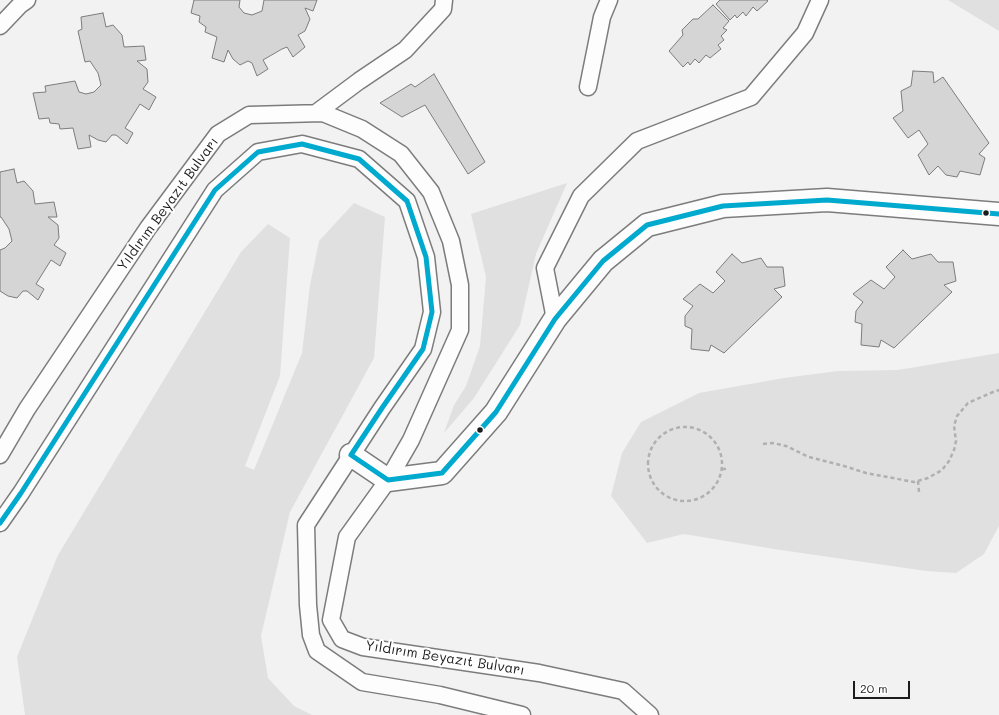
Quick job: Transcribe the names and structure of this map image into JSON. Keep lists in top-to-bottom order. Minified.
{"streets":{"street":["Yıldırım Beyazıt Bulvarı"]},"scale_bar":"20 m"}
